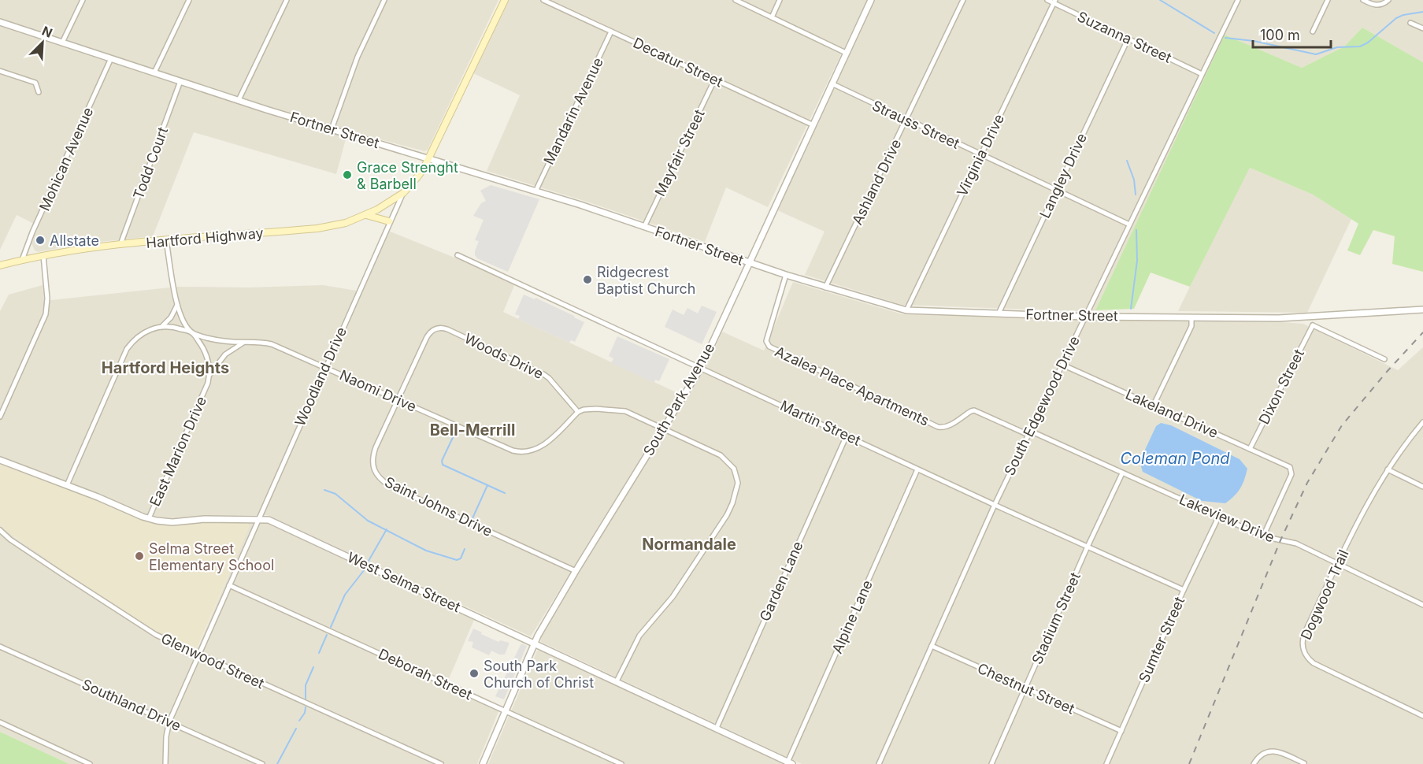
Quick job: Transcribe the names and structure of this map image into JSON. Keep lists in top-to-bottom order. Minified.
{"streets":{"main road":["Hartford Highway","Woodland Drive"],"street":["Suzanna Street","Decatur Street","Mandarin Avenue","Strauss Street","Fortner Street","Mayfair Street","Virginia Drive","Mohican Avenue","Todd Court","Langley Drive","Ashland Drive","Woods Drive","Azalea Place Apartments","Dixon Street","Naomi Drive","South Park Avenue","South Edgewood Drive","Lakeland Drive","Martin Street","East Marion Drive","Saint Johns Drive","Lakeview Drive","Garden Lane","West Selma Street","Dogwood Trail","Alpine Lane","Stadium Street","Sumter Street","Glenwood Street","Deborah Street","Chestnut Street","Southland Drive"]},"crossings":[["Suzanna Street","Virginia Drive"],["Suzanna Street","Langley Drive"],["Suzanna Street","South Edgewood Drive"],["Decatur Street","Mandarin Avenue"],["Decatur Street","Mayfair Street"],["Decatur Street","South Park Avenue"],["Mandarin Avenue","Fortner Street"],["Strauss Street","Virginia Drive"],["Strauss Street","Langley Drive"],["Strauss Street","Ashland Drive"],["Strauss Street","South Park Avenue"],["Strauss Street","South Edgewood Drive"],["Fortner Street","Mayfair Street"],["Fortner Street","Virginia Drive"],["Fortner Street","Mohican Avenue"],["Fortner Street","Todd Court"],["Fortner Street","Langley Drive"],["Fortner Street","Ashland Drive"],["Fortner Street","Woodland Drive"],["Fortner Street","Azalea Place Apartments"],["Fortner Street","South Park Avenue"],["Fortner Street","South Edgewood Drive"],["Mohican Avenue","Hartford Highway"],["Todd Court","Hartford Highway"],["Hartford Highway","Woodland Drive"],["Hartford Highway","East Marion Drive"],["Woods Drive","Naomi Drive"],["Woods Drive","Saint Johns Drive"],["Woodland Drive","Naomi Drive"],["Woodland Drive","West Selma Street"],["Woodland Drive","Glenwood Street"],["Woodland Drive","Deborah Street"],["Woodland Drive","Southland Drive"],["Azalea Place Apartments","South Edgewood Drive"],["Azalea Place Apartments","Lakeview Drive"],["Dixon Street","Lakeland Drive"],["Naomi Drive","East Marion Drive"],["Naomi Drive","Saint Johns Drive"],["South Park Avenue","Martin Street"],["South Park Avenue","Saint Johns Drive"],["South Park Avenue","West Selma Street"],["South Park Avenue","Deborah Street"],["South Edgewood Drive","Lakeland Drive"],["South Edgewood Drive","Martin Street"],["South Edgewood Drive","Lakeview Drive"],["South Edgewood Drive","Chestnut Street"],["Lakeland Drive","Lakeview Drive"],["Martin Street","Garden Lane"],["Martin Street","Alpine Lane"],["Martin Street","Stadium Street"],["Martin Street","Sumter Street"],["East Marion Drive","West Selma Street"],["Lakeview Drive","Dogwood Trail"],["Lakeview Drive","Stadium Street"],["Lakeview Drive","Sumter Street"],["Garden Lane","West Selma Street"],["West Selma Street","Alpine Lane"],["Stadium Street","Chestnut Street"],["Sumter Street","Chestnut Street"]],"districts":["Hartford Heights","Bell-Merrill","Normandale"],"water":["Coleman Pond"],"places":["Grace Strenght & Barbell","Allstate","Ridgecrest Baptist Church","Selma Street Elementary School","South Park Church of Christ"],"scale_bar":"100 m","north":"top right"}
